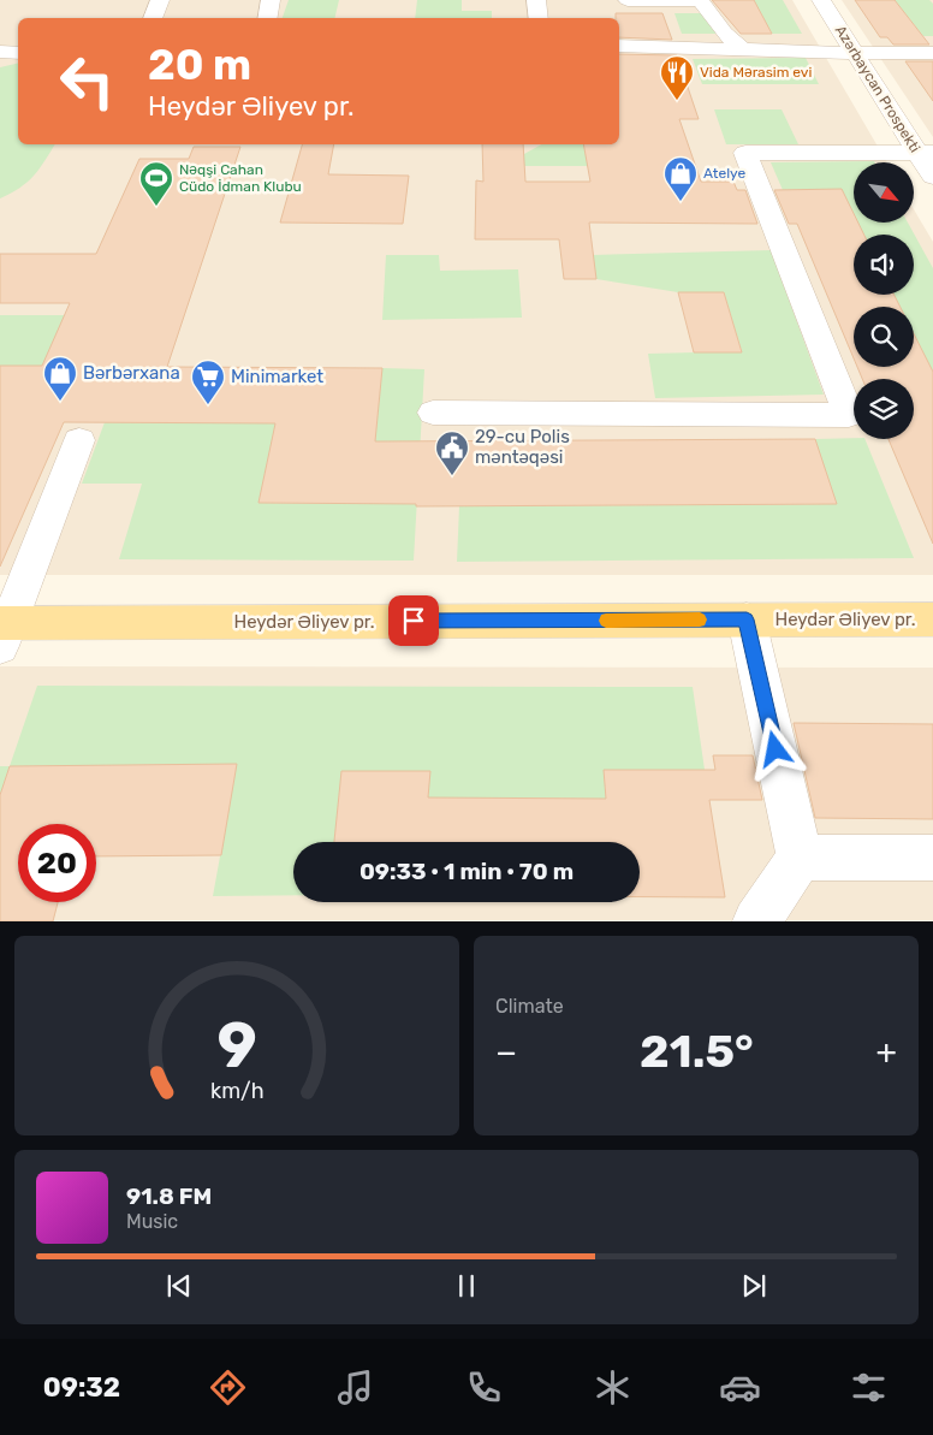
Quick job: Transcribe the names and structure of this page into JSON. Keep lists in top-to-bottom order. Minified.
{"streets":{"main road":["Heydər Əliyev pr."],"street":["Azərbaycan Prospekti"]},"places":{"restaurant":["Vida Mərasim evi"],"shop":["Atelye","Bərbərxana"],"sports":["Nəqşi Cahan Cüdo İdman Klubu"],"supermarket":["Minimarket"],"public building":["29-cu Polis məntəqəsi"]},"north":"bottom right","page":{"turn":["20 m","Heydər Əliyev pr."],"limit":"20","trip":"09:33 · 1 min · 70 m","tile":"Climate","heat":["−","21.5°","+"],"song":["91.8 FM","Music"],"tabs":"09:32","gauge":["9","km/h"]}}
